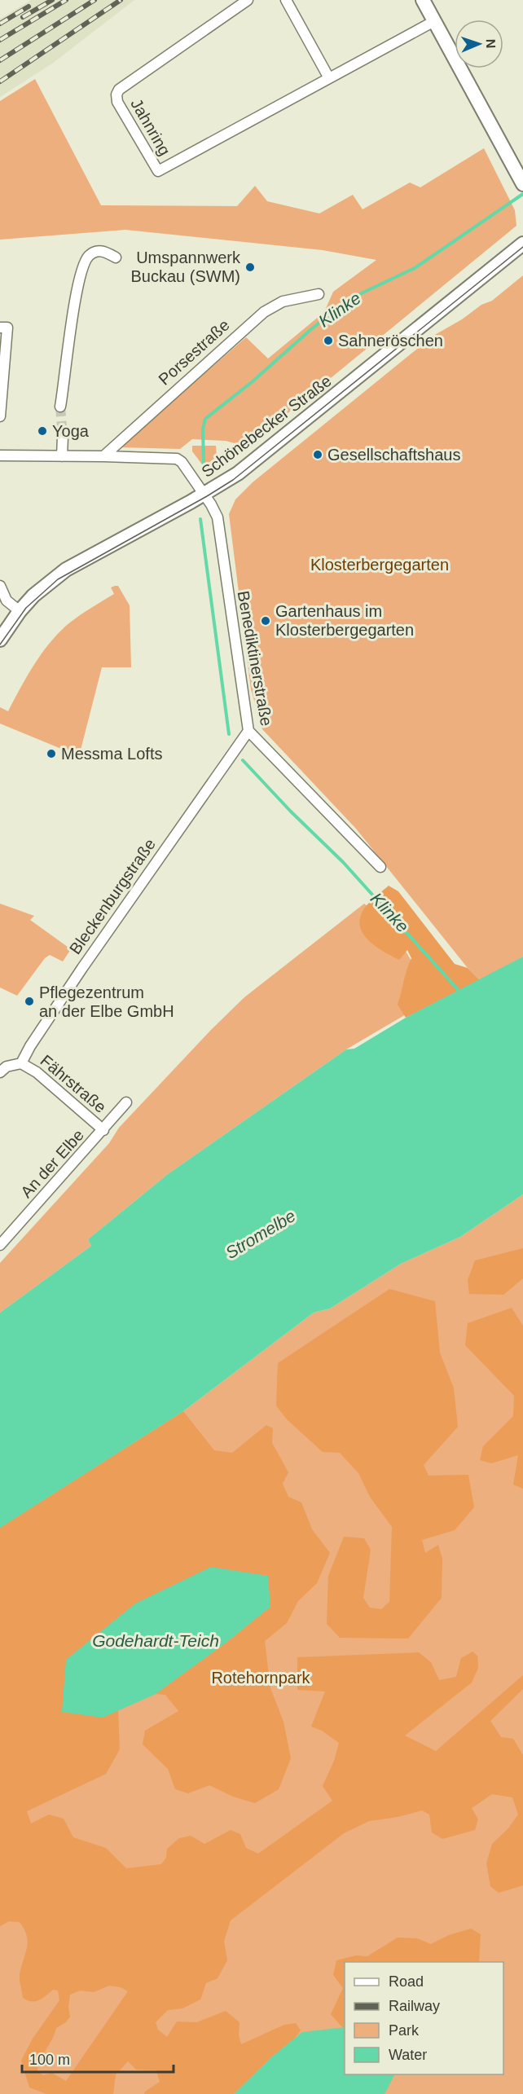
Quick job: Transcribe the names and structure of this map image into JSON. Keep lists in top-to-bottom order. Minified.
{"streets":{"main road":["Schönebecker Straße"],"street":["Jahnring","Porsestraße","Benediktinerstraße","Bleckenburgstraße","Fährstraße","An der Elbe"]},"crossings":[["Schönebecker Straße","Benediktinerstraße"],["Benediktinerstraße","Bleckenburgstraße"],["Bleckenburgstraße","Fährstraße"],["Fährstraße","An der Elbe"]],"water":["Klinke","Stromelbe","Godehardt-Teich"],"parks":["Klosterbergegarten","Rotehornpark"],"places":["Umspannwerk Buckau (SWM)","Sahneröschen","Yoga","Gesellschaftshaus","Gartenhaus im Klosterbergegarten","Messma Lofts","Pflegezentrum an der Elbe GmbH"],"legend":["Road","Railway","Park","Water"],"scale_bar":"100 m","north":"right"}
